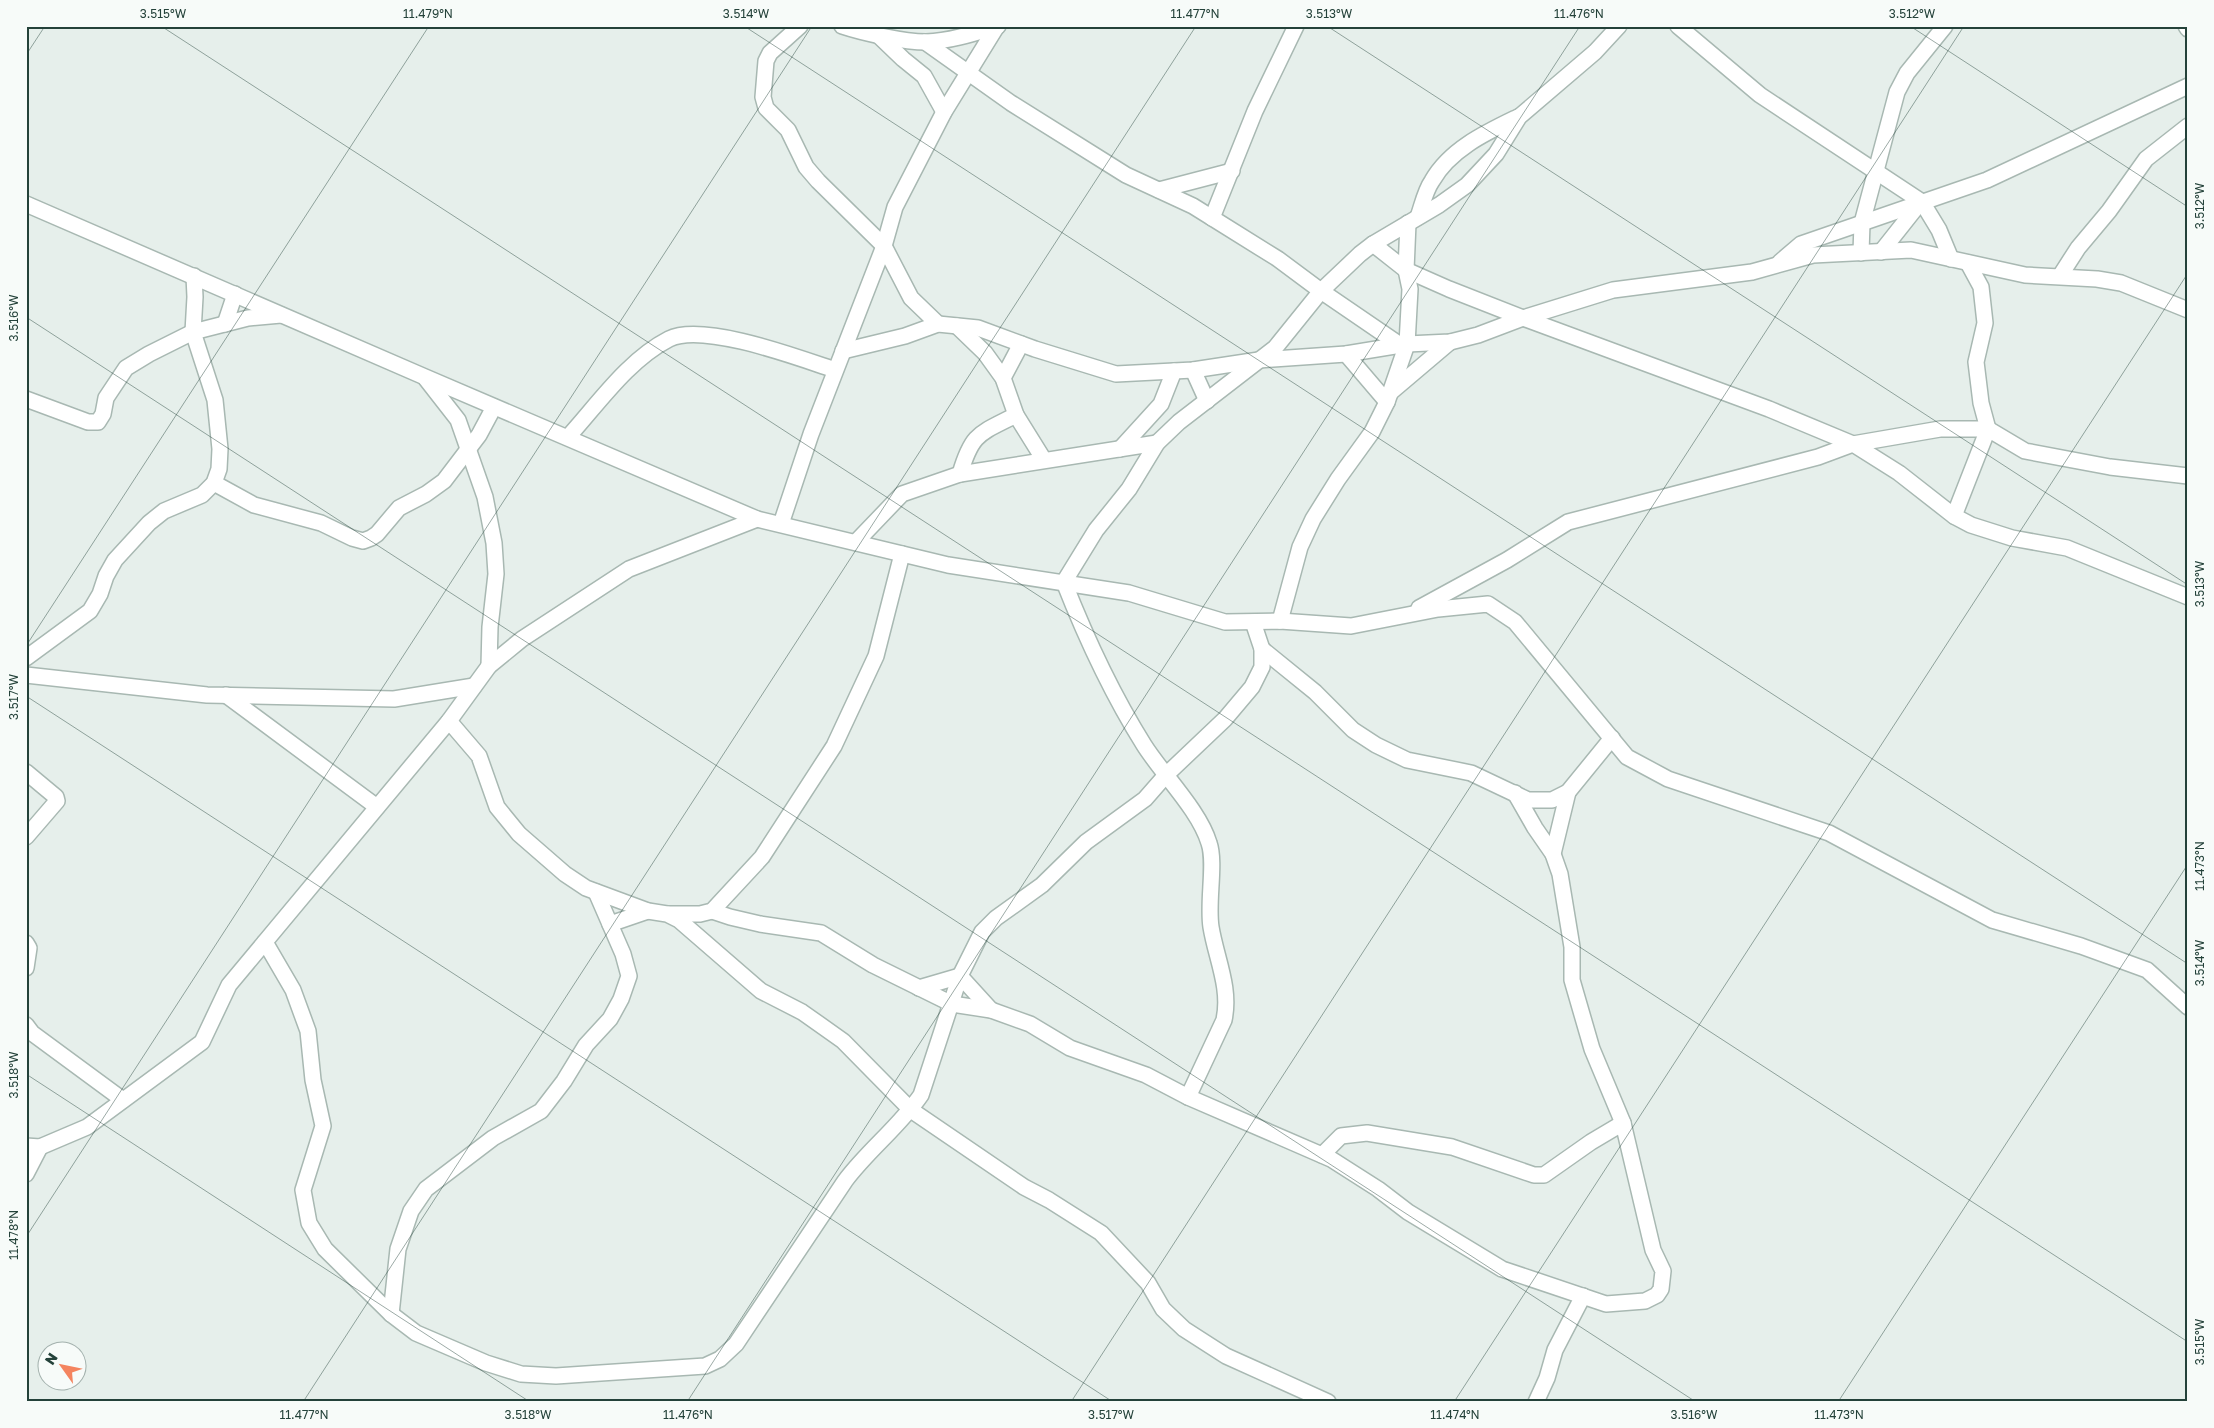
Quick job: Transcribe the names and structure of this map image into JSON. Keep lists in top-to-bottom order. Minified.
{"north":"top left","coordinates":["3.515°W","11.479°N","3.514°W","11.477°N","3.513°W","11.476°N","3.512°W","3.516°W","3.517°W","11.473°N","3.518°W","11.478°N","11.474°N"]}
